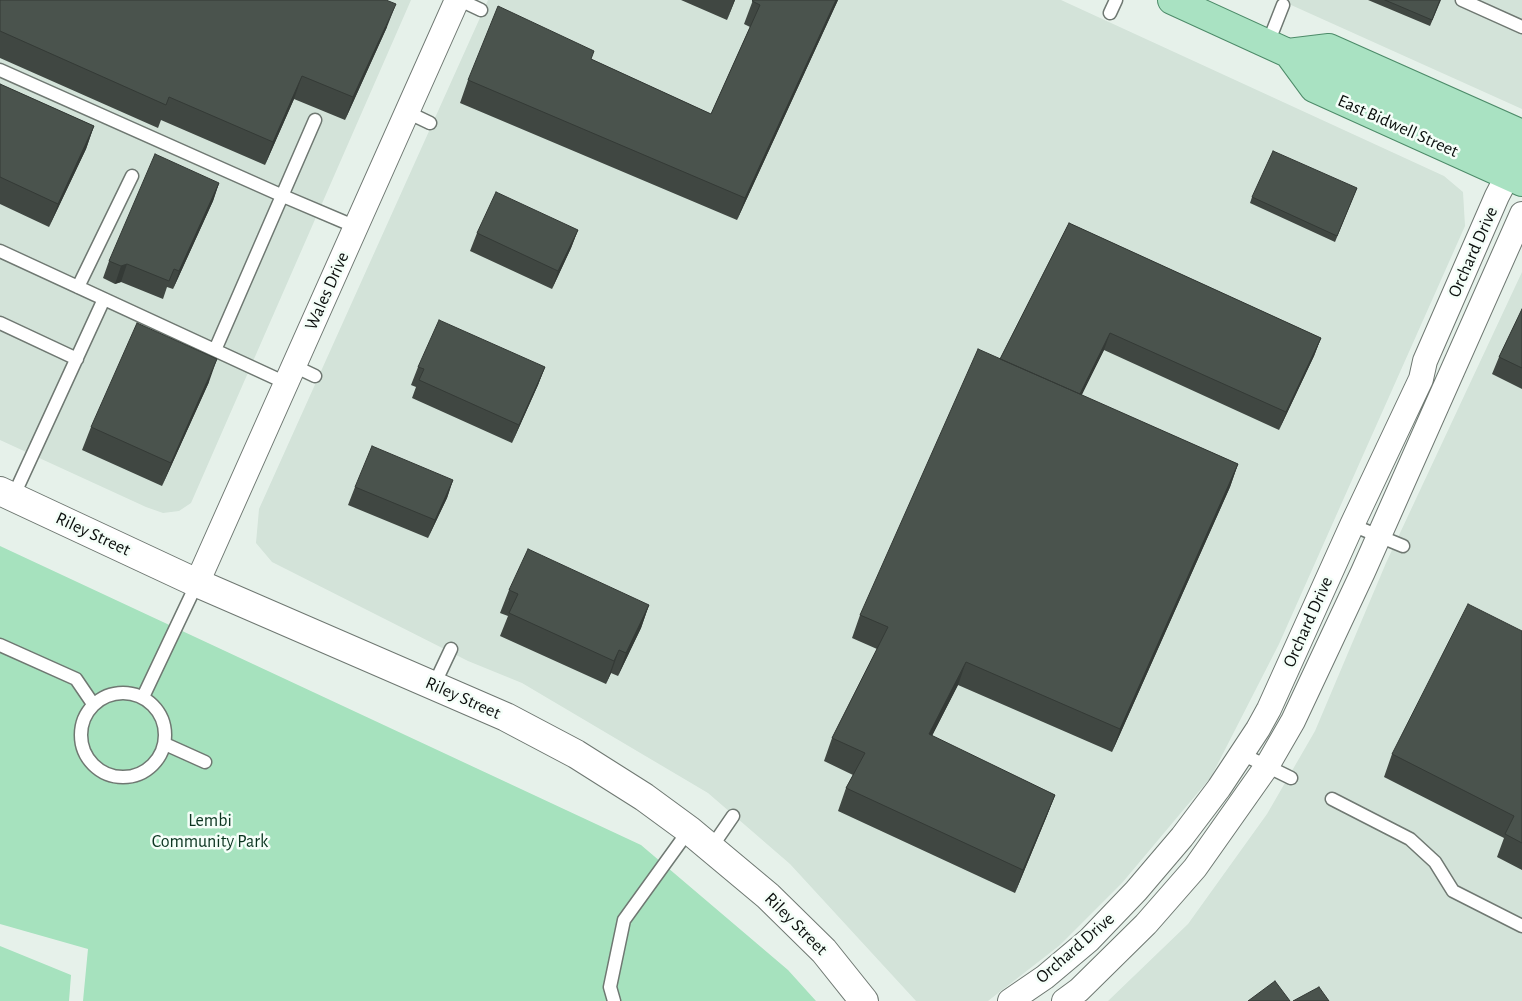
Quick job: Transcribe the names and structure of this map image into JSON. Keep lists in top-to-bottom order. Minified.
{"streets":{"main road":["East Bidwell Street","Riley Street"],"street":["Orchard Drive","Wales Drive"]},"crossings":[["East Bidwell Street","Orchard Drive"],["Wales Drive","Riley Street"]],"parks":["Lembi Community Park"]}
